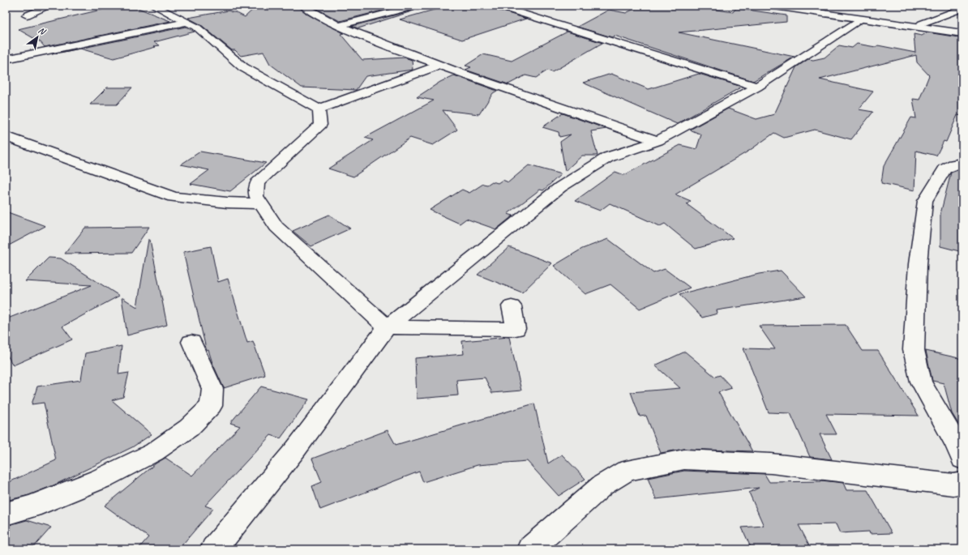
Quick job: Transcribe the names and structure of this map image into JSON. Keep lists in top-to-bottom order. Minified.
{"north":"top right"}
